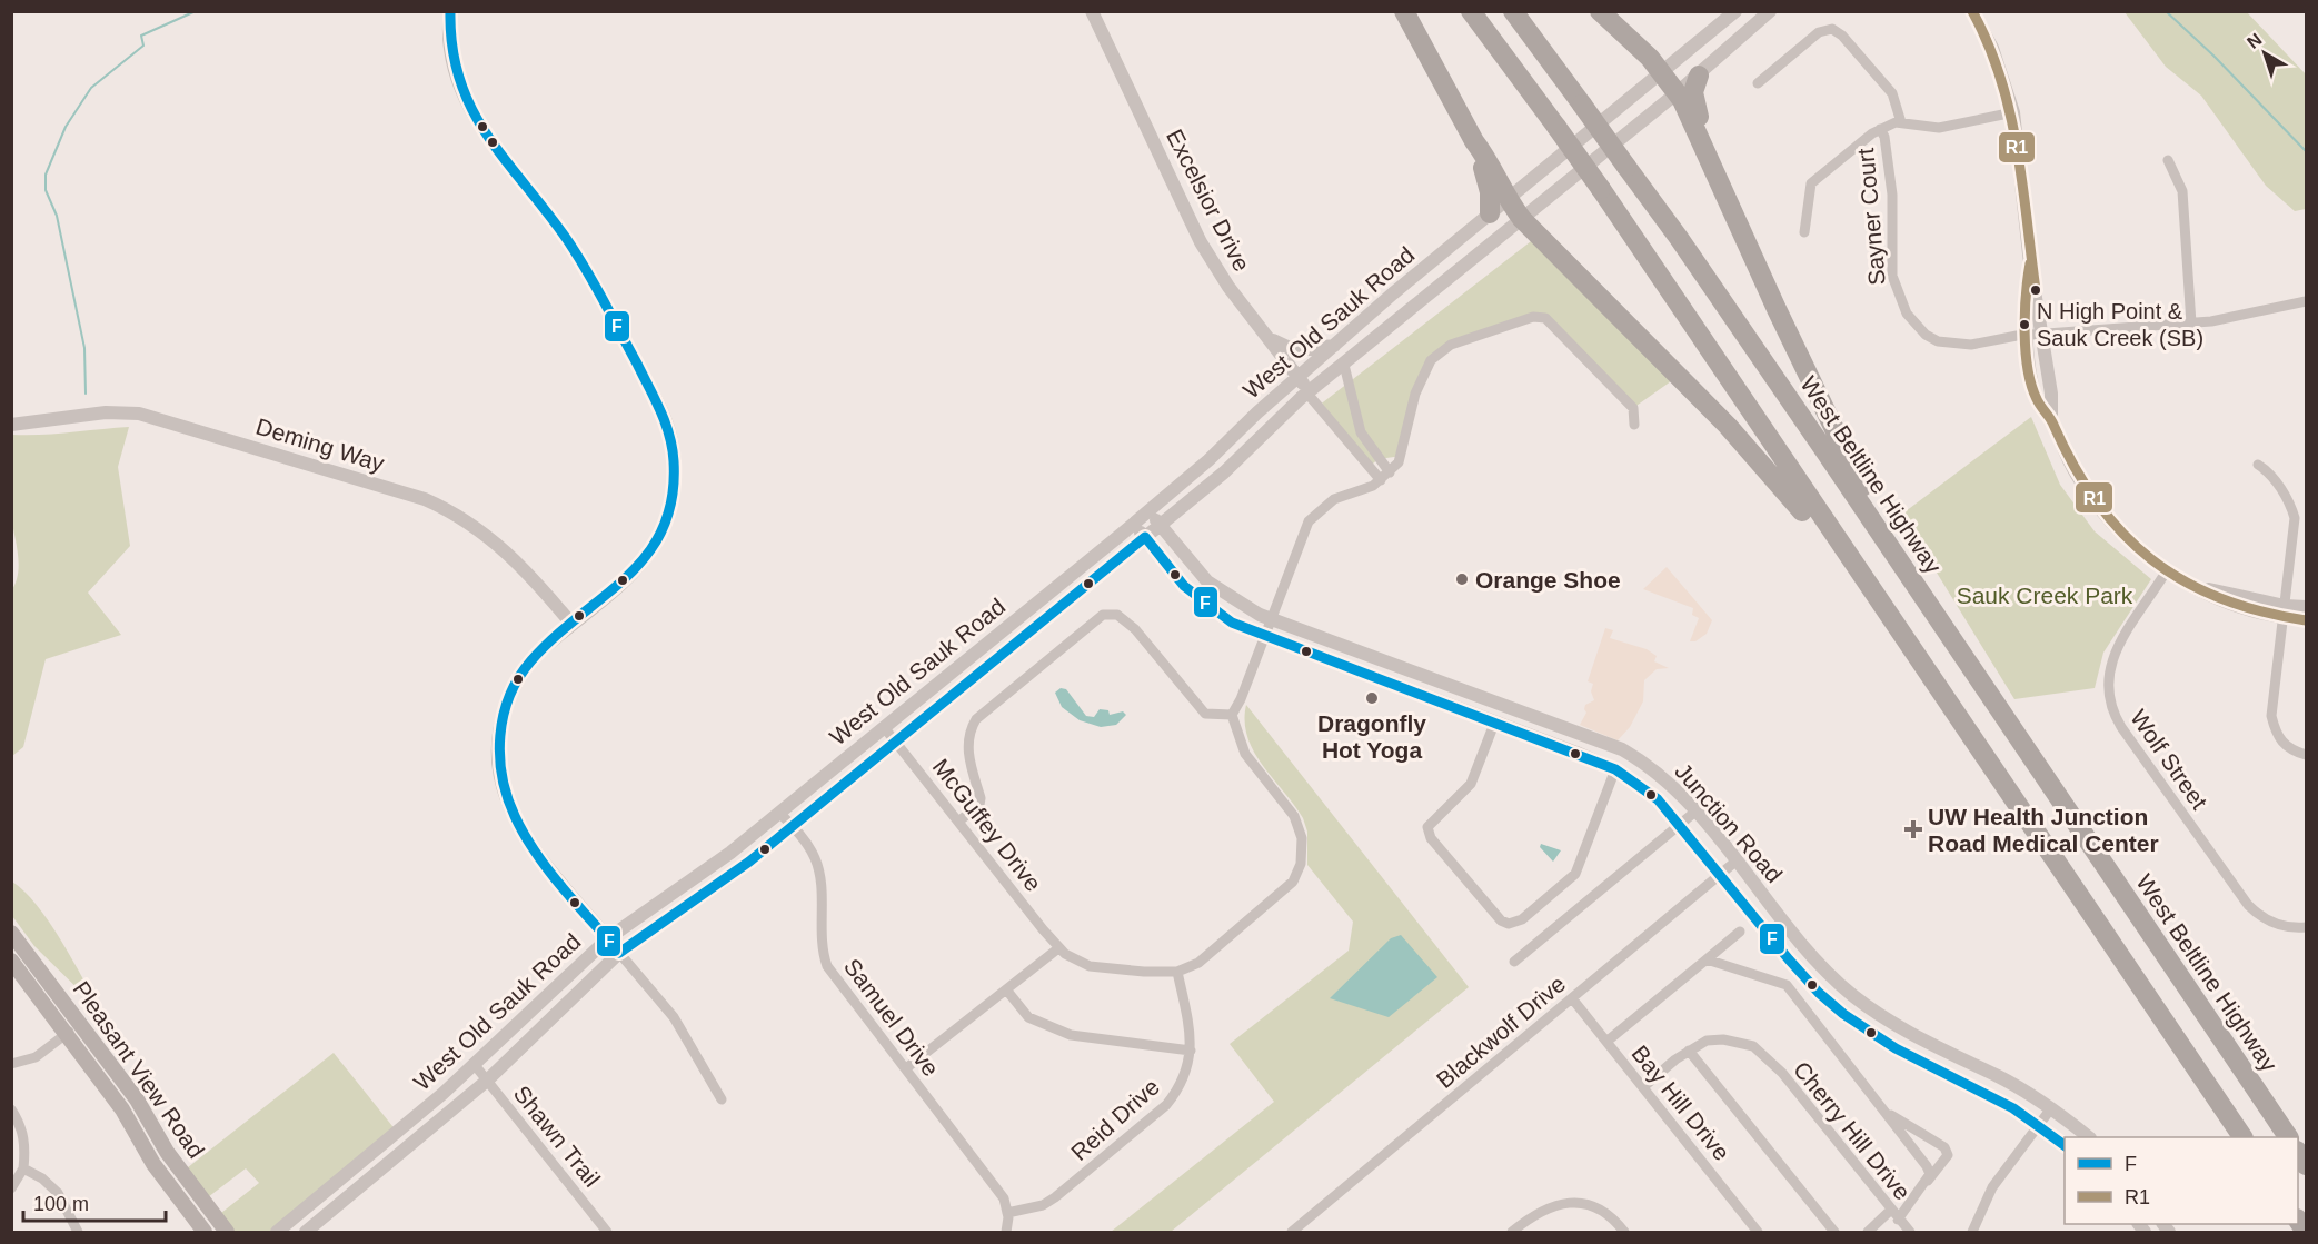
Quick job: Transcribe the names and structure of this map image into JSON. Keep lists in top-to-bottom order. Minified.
{"streets":{"highway":["West Beltline Highway"],"main road":["Pleasant View Road"],"street":["Excelsior Drive","Sayner Court","West Old Sauk Road","Deming Way","Wolf Street","Junction Road","McGuffey Drive","Samuel Drive","Blackwolf Drive","Bay Hill Drive","Reid Drive","Cherry Hill Drive","Shawn Trail"]},"crossings":[["Excelsior Drive","West Old Sauk Road"],["West Old Sauk Road","Junction Road"],["West Old Sauk Road","McGuffey Drive"],["West Old Sauk Road","Samuel Drive"],["West Old Sauk Road","Shawn Trail"],["Junction Road","Blackwolf Drive"],["Samuel Drive","Reid Drive"],["Blackwolf Drive","Bay Hill Drive"]],"parks":["Sauk Creek Park"],"places":{"other":["N High Point & Sauk Creek (SB)","Orange Shoe","Dragonfly Hot Yoga"],"health":["UW Health Junction Road Medical Center"]},"lines":["transit line F","transit line R1"],"legend":["F","R1"],"scale_bar":"100 m","north":"top left"}
